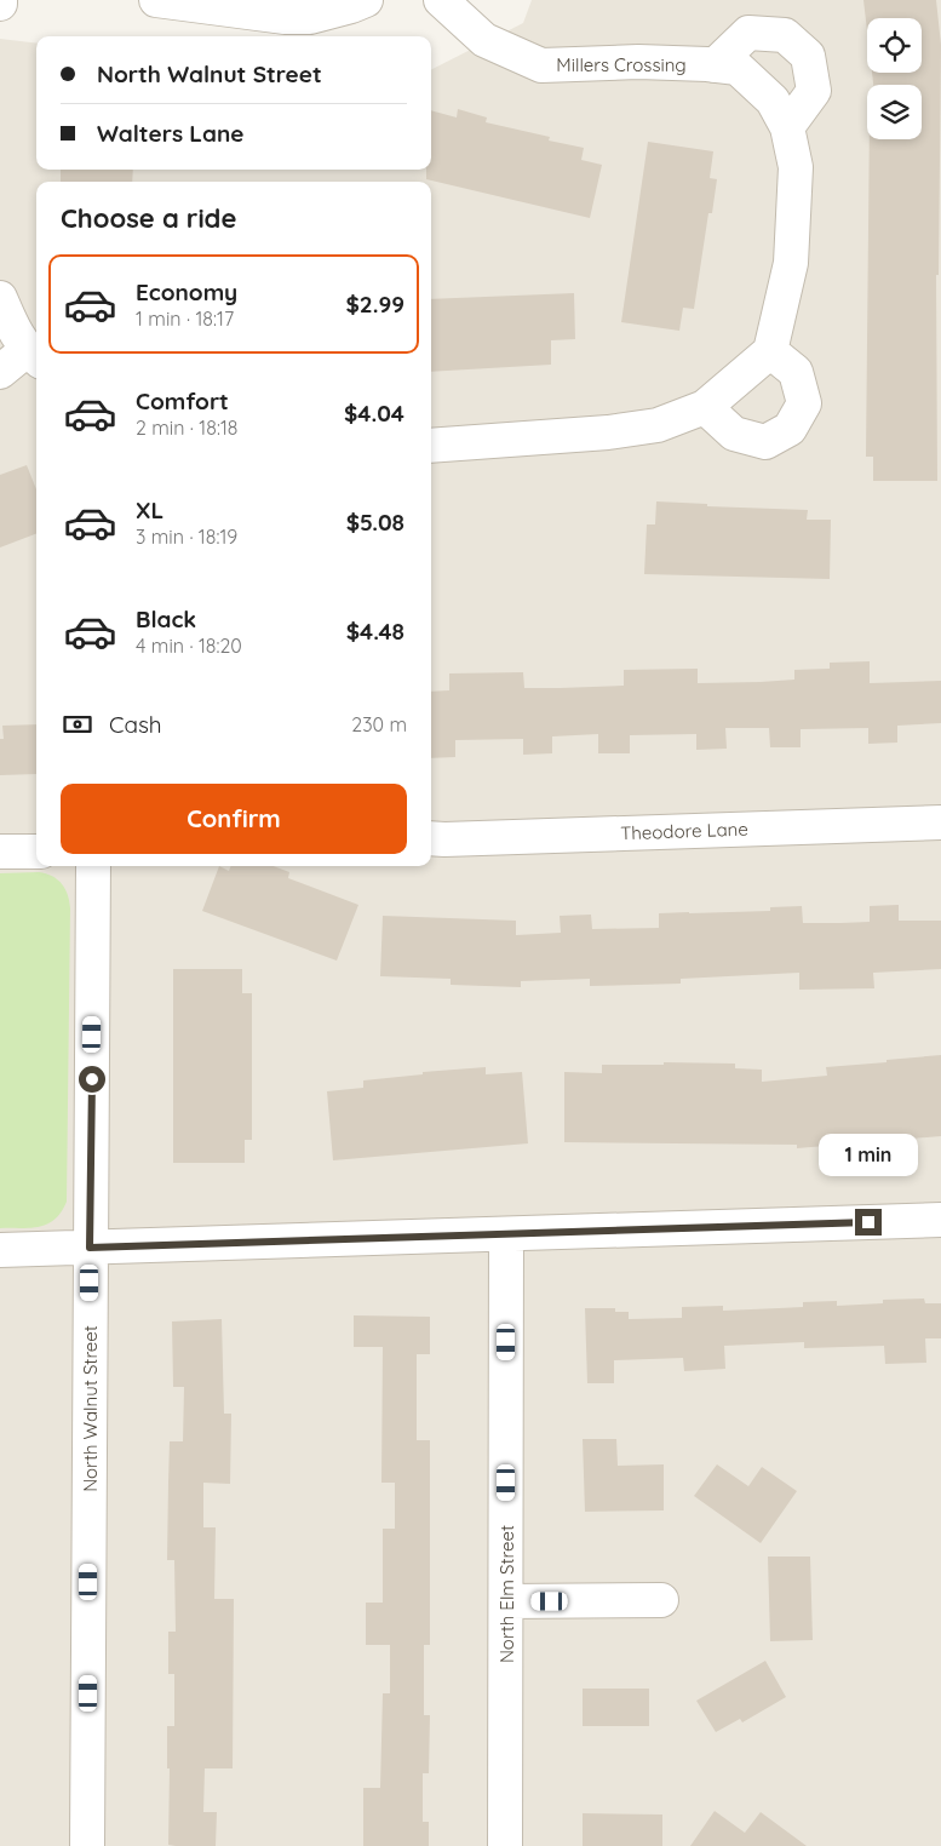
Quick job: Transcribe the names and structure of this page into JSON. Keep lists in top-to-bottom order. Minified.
{"streets":{"street":["Millers Crossing","Theodore Lane","North Walnut Street","North Elm Street"]},"page":{"banner":["North Walnut Street","Walters Lane"],"heading":"Choose a ride","list":[{"name":"Economy","note":"1 min · 18:17","value":"$2.99"},{"name":"Comfort","note":"2 min · 18:18","value":"$4.04"},{"name":"XL","note":"3 min · 18:19","value":"$5.08"},{"name":"Black","note":"4 min · 18:20","value":"$4.48"}],"pay":["Cash","230 m"],"buttons":"Confirm","bubble":"1 min"}}
